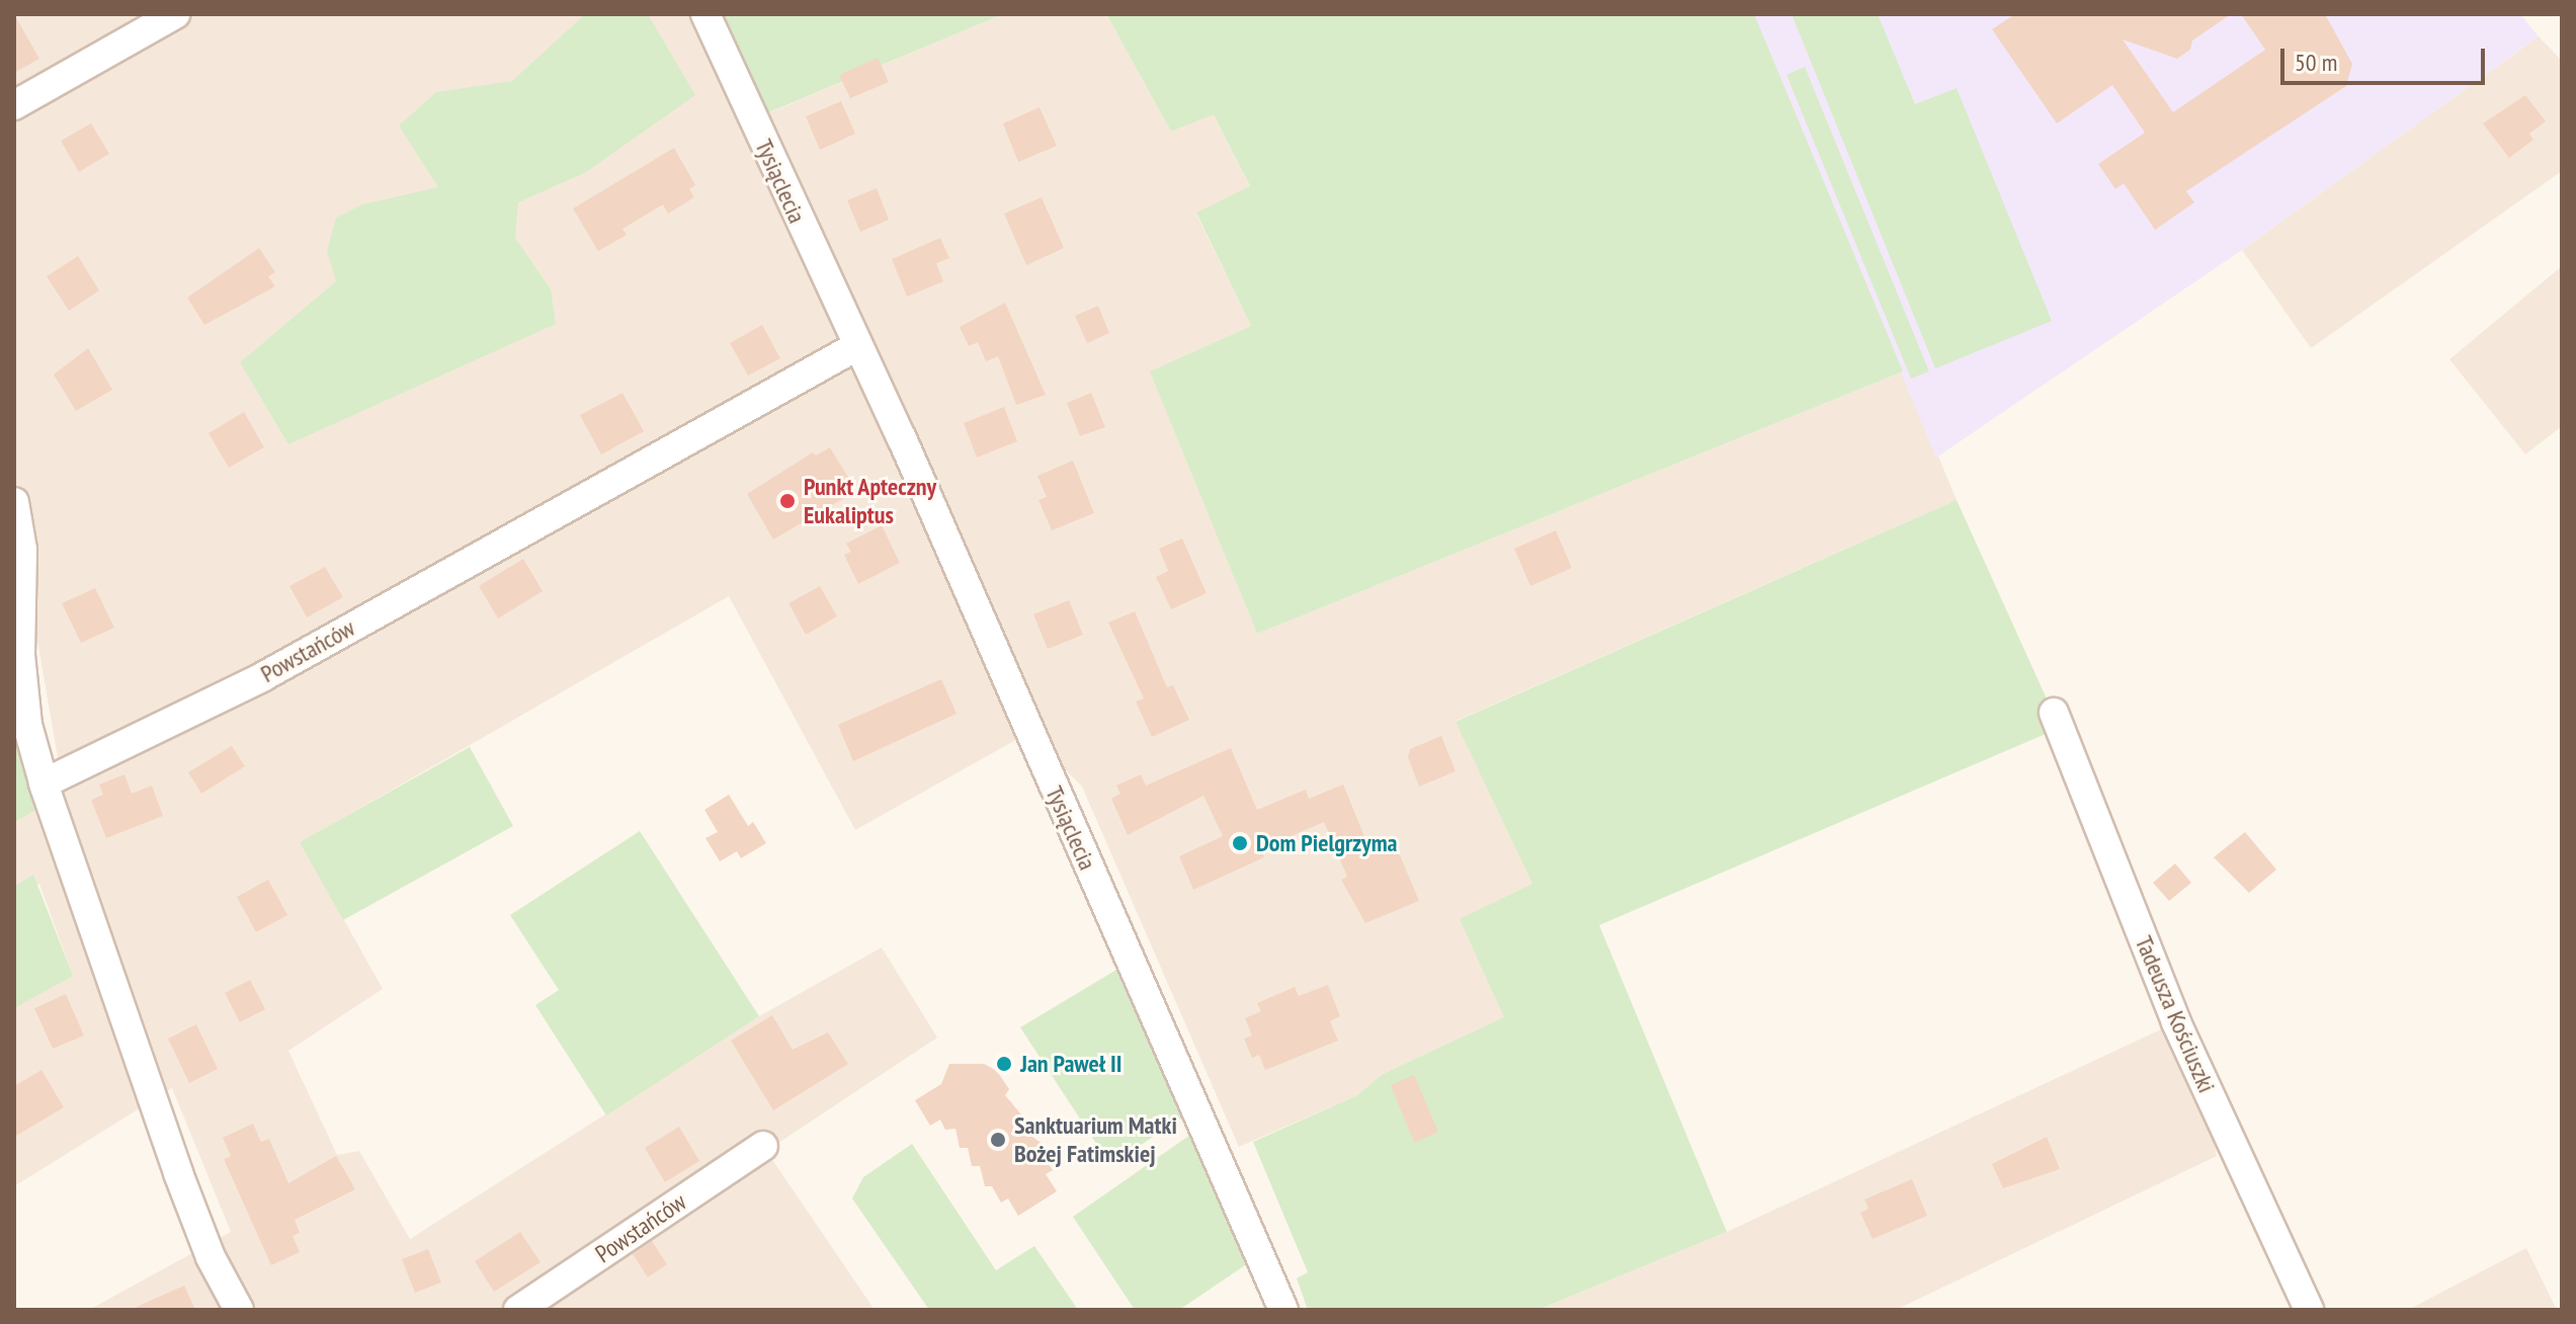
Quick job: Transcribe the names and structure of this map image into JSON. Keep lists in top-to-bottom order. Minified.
{"streets":{"street":["Tysiąclecia","Powstańców","Tadeusza Kościuszki"]},"crossings":[["Tysiąclecia","Powstańców"]],"places":["Punkt Apteczny Eukaliptus","Dom Pielgrzyma","Jan Paweł II","Sanktuarium Matki Bożej Fatimskiej"],"scale_bar":"50 m"}
